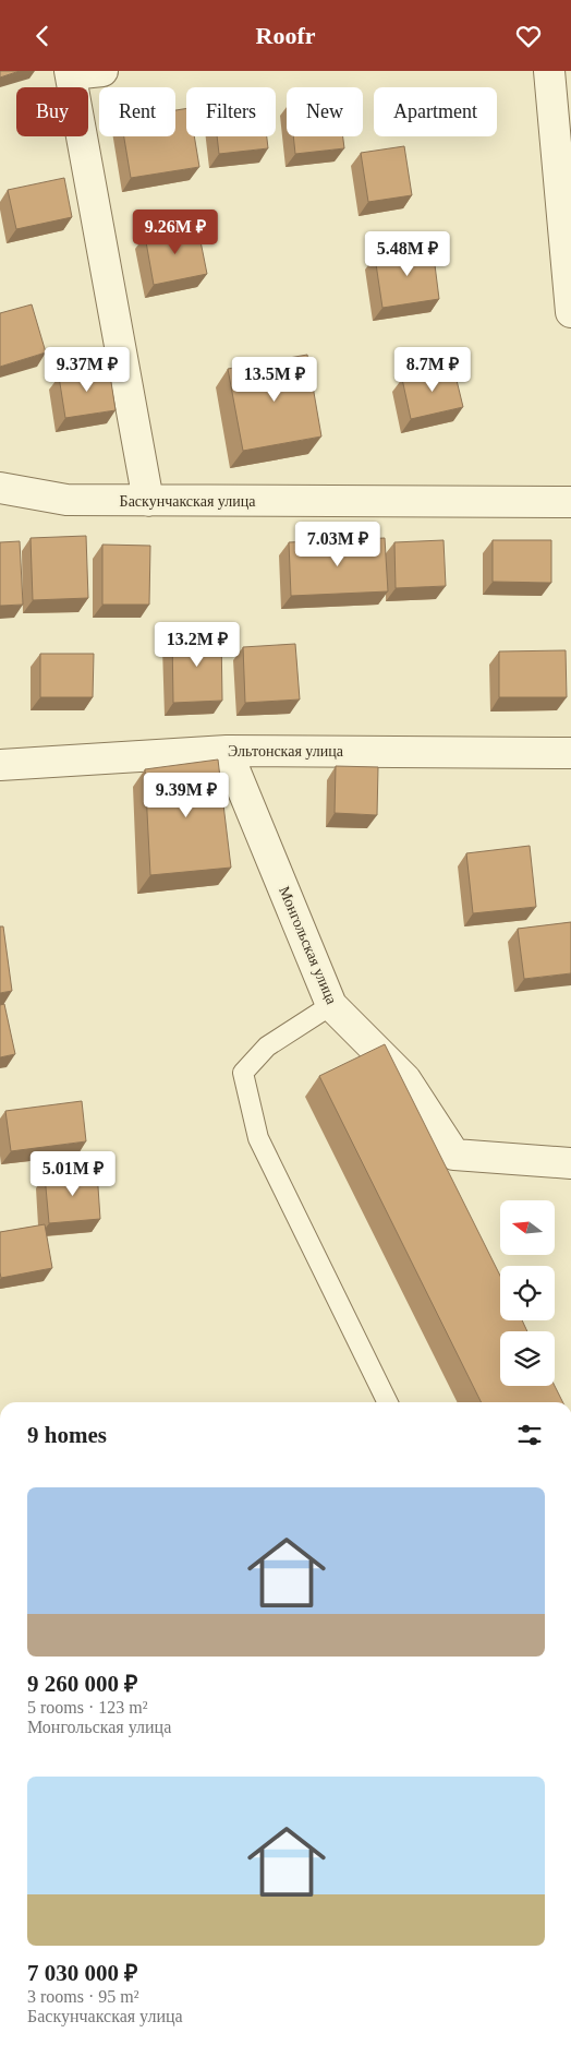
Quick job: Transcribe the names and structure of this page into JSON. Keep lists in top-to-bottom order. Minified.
{"streets":{"street":["Баскунчакская улица","Эльтонская улица","Монгольская улица"]},"crossings":[["Эльтонская улица","Монгольская улица"]],"north":"left","page":{"header":"Roofr","chip":["Buy","Rent","Filters","New","Apartment"],"price":["9.26M ₽","5.48M ₽","9.37M ₽","8.7M ₽","13.5M ₽","7.03M ₽","13.2M ₽","9.39M ₽","5.01M ₽"],"heading":"9 homes","list":[{"name":"9 260 000 ₽","note":"5 rooms · 123 m² · Монгольская улица"},{"name":"7 030 000 ₽","note":"3 rooms · 95 m² · Баскунчакская улица"}]}}
